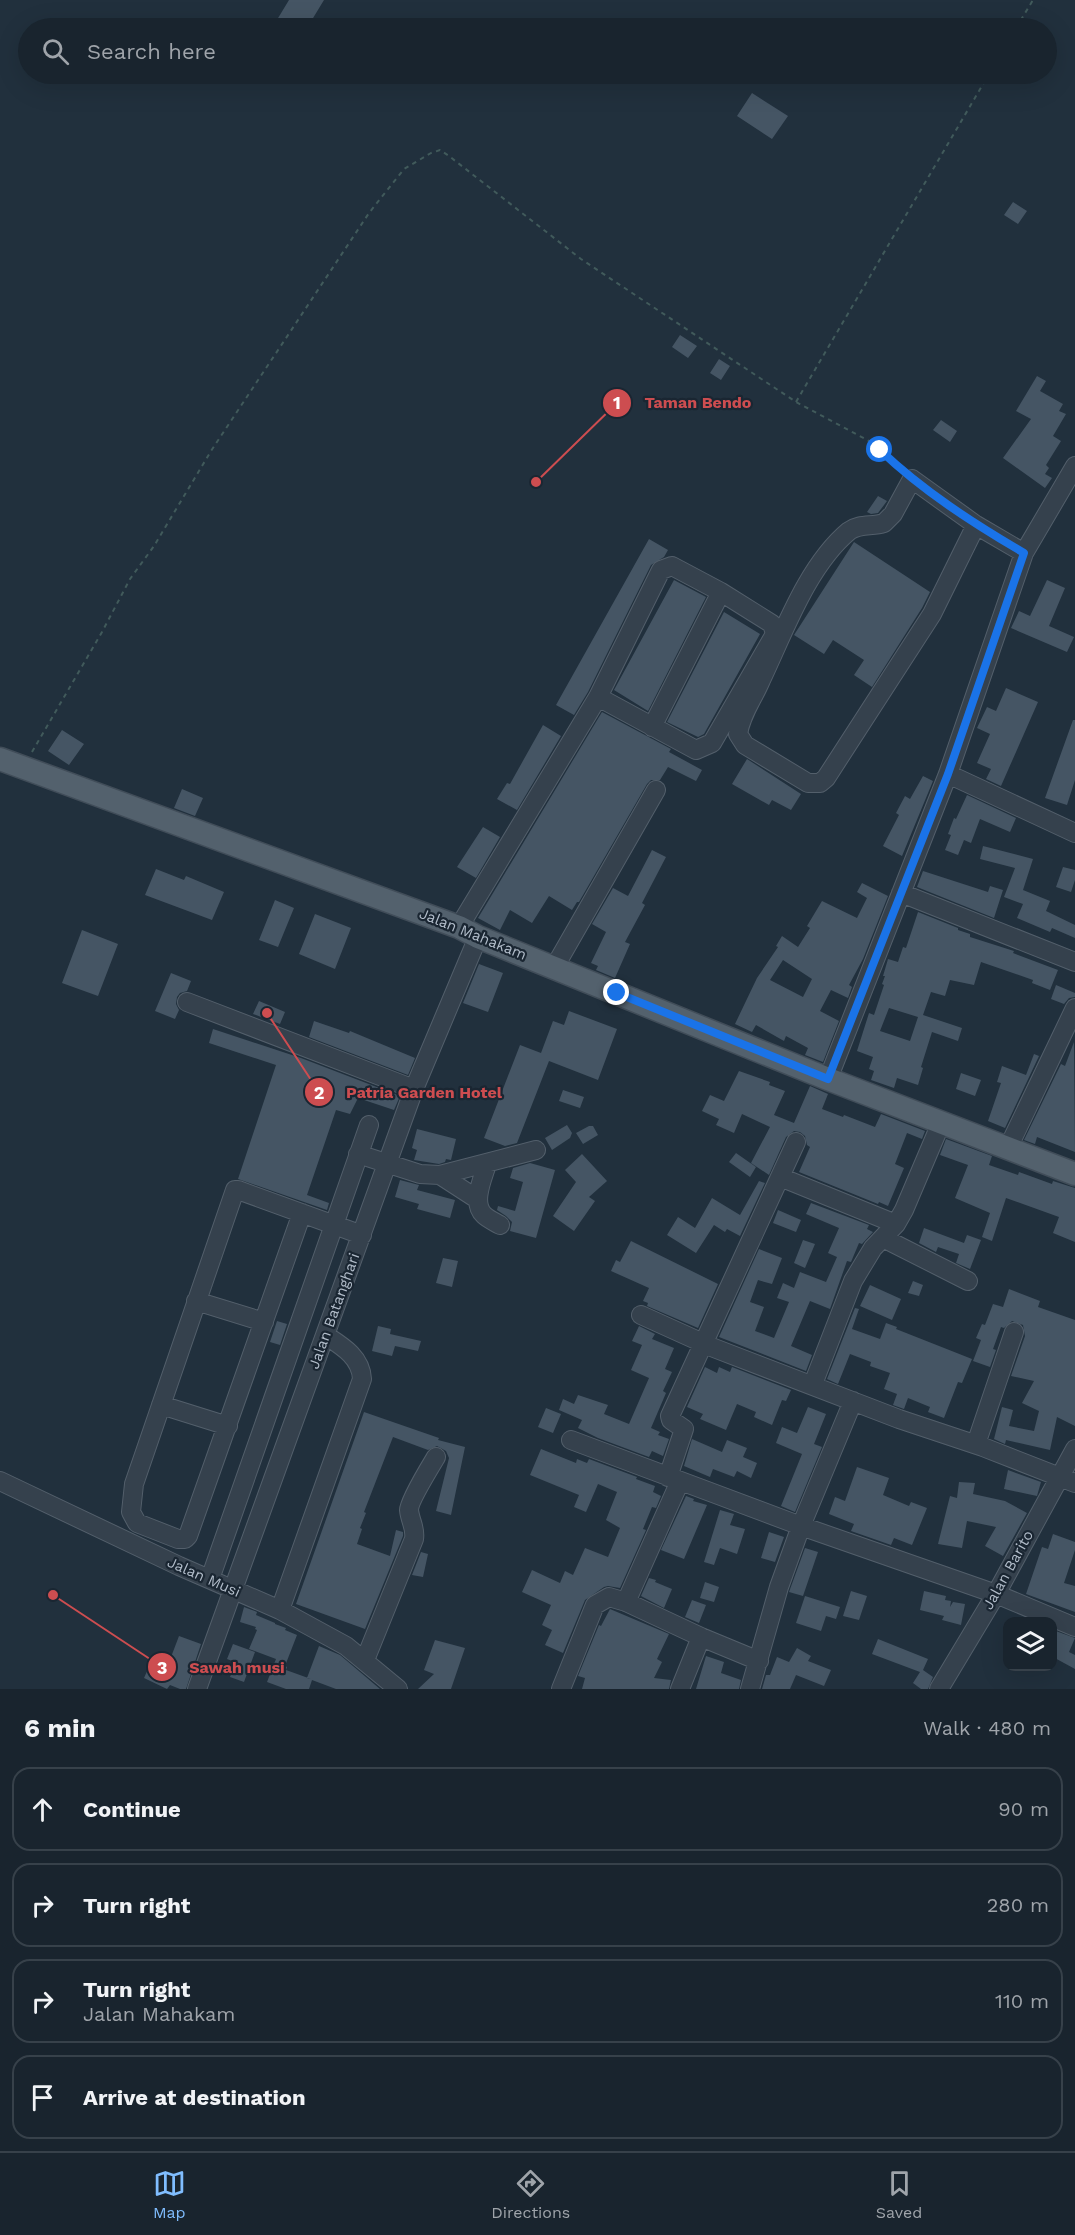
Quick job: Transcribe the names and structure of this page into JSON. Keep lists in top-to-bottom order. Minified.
{"streets":{"main road":["Jalan Mahakam"],"street":["Jalan Batanghari","Jalan Barito","Jalan Musi"]},"crossings":[["Jalan Mahakam","Jalan Batanghari"],["Jalan Batanghari","Jalan Musi"]],"places":["Taman Bendo","Patria Garden Hotel","Sawah musi"],"page":{"search":"Search here","heading":["6 min","Walk · 480 m"],"list":[["Continue","90 m"],["Turn right","280 m"],["Turn right","Jalan Mahakam","110 m"],"Arrive at destination"],"nav":["Map","Directions","Saved"]}}
